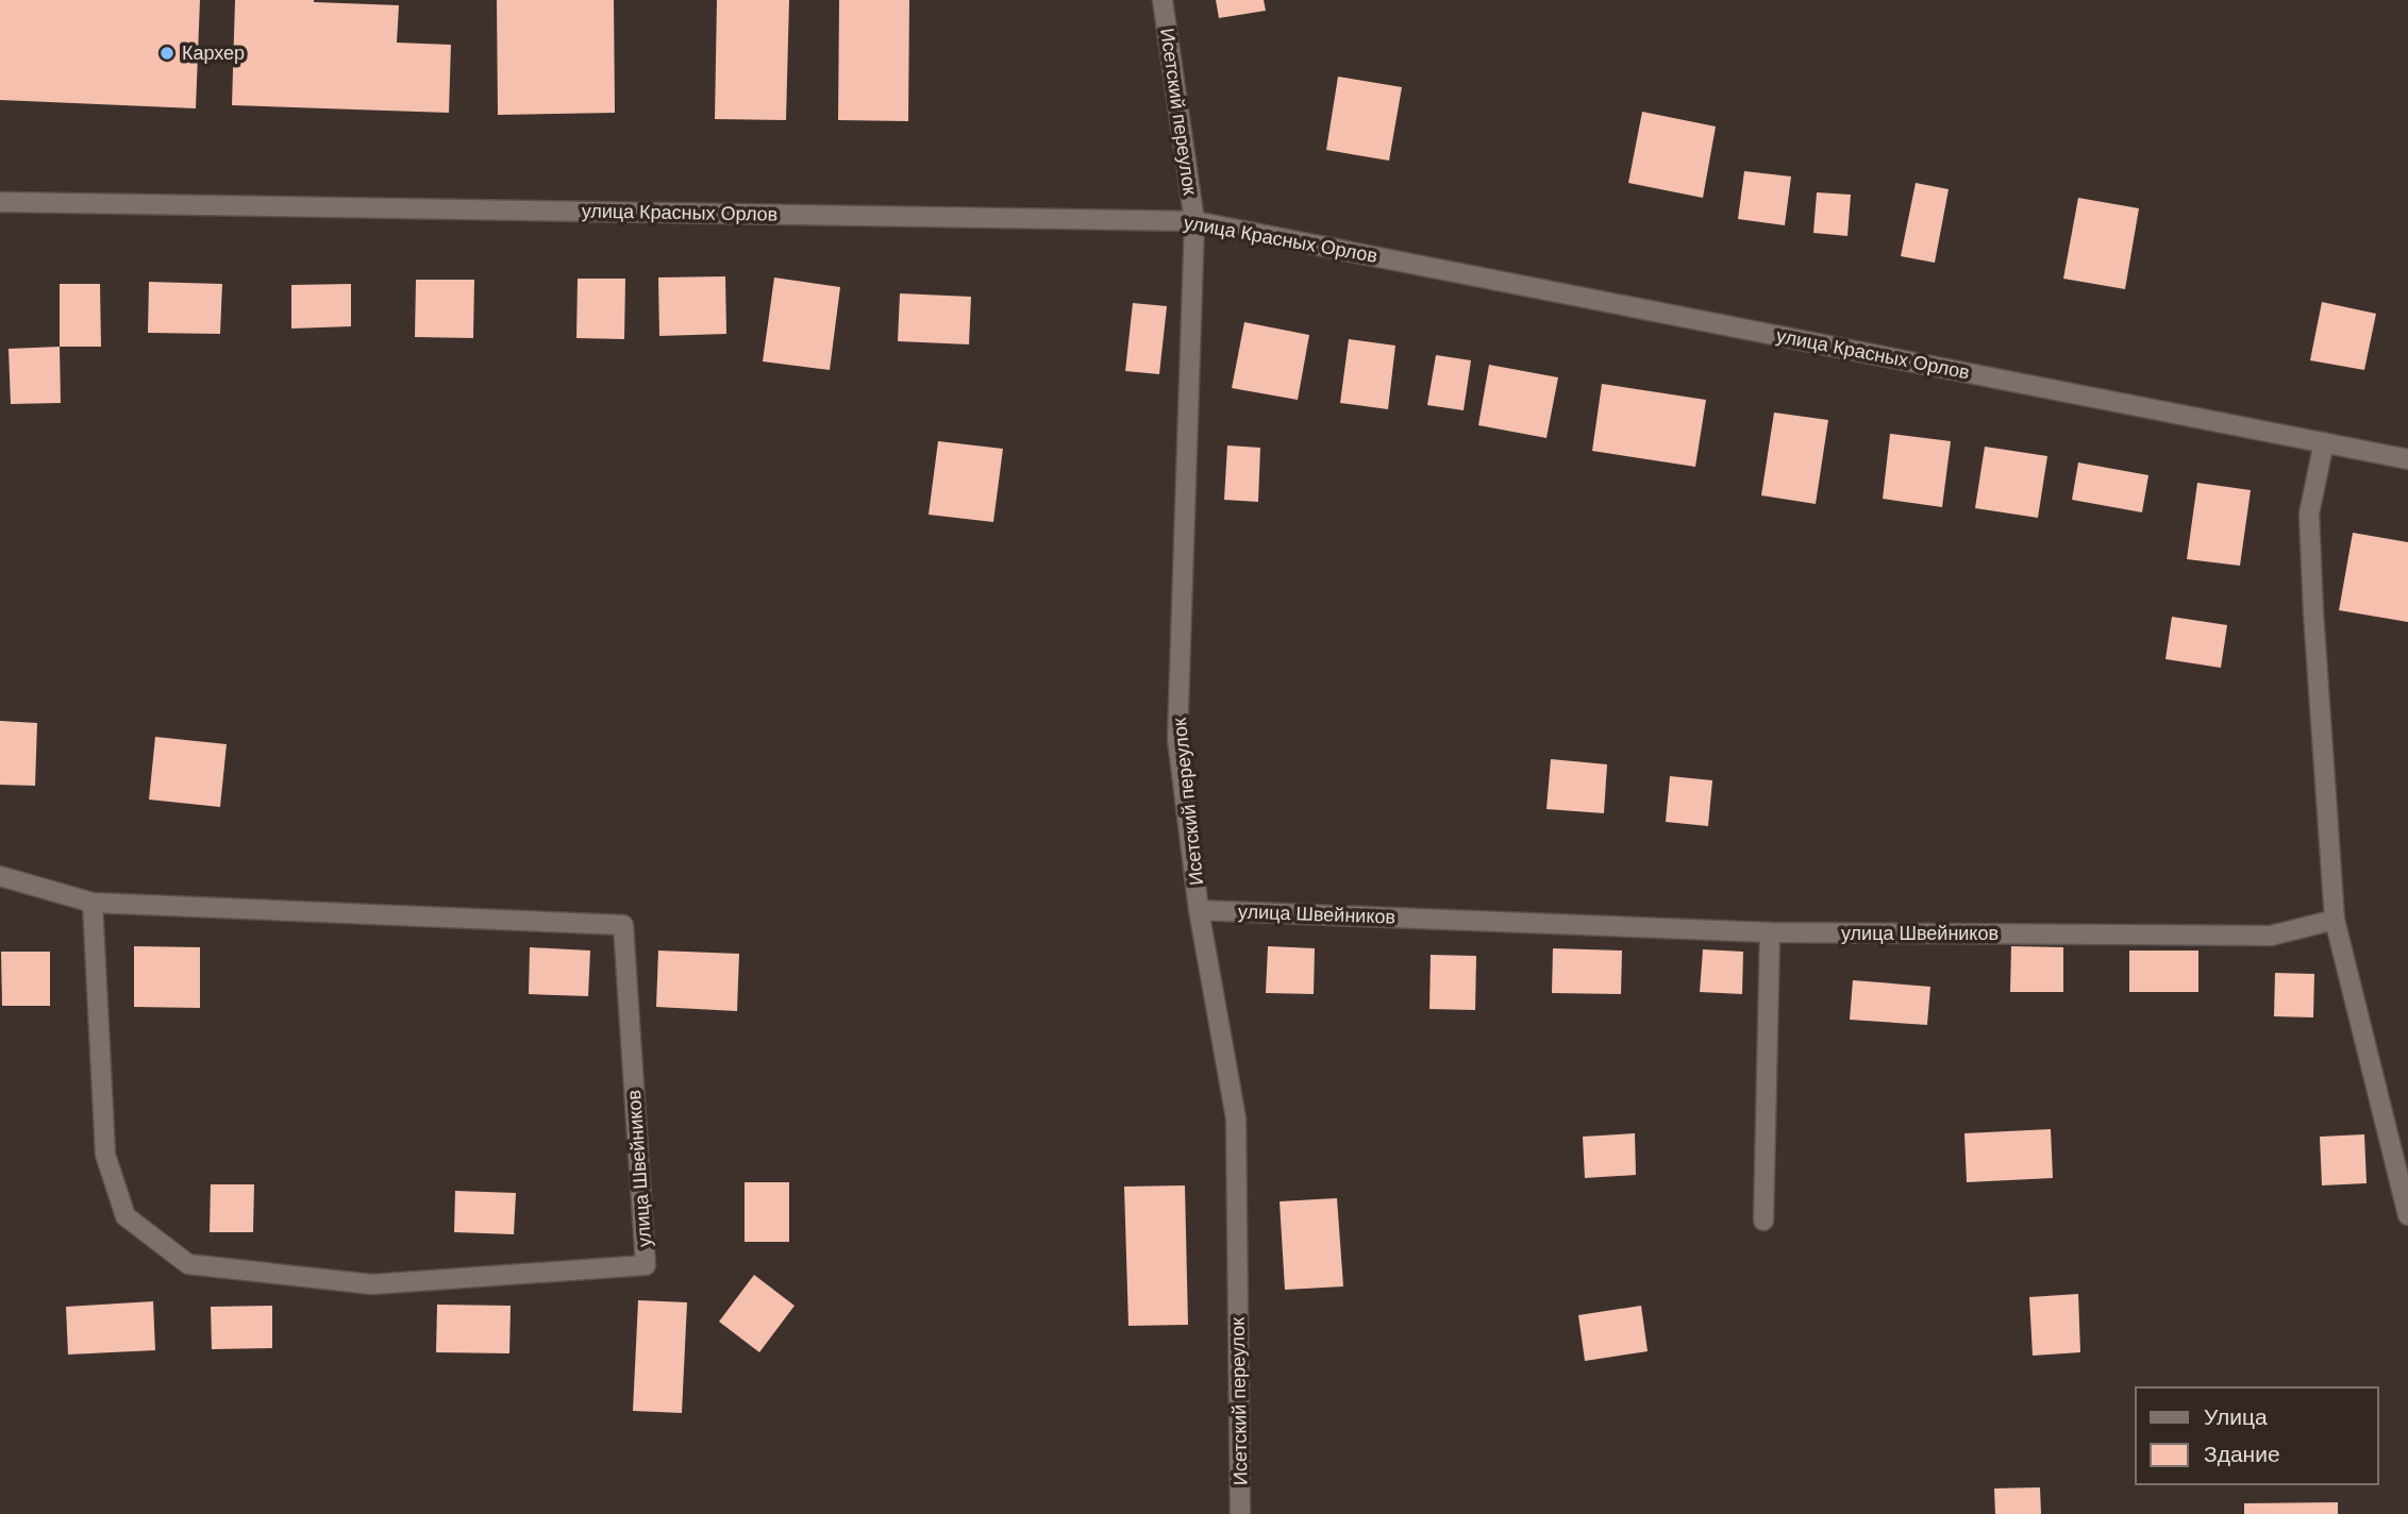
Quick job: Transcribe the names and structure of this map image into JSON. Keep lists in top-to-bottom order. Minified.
{"streets":{"street":["Исетский переулок","улица Красных Орлов","улица Швейников"]},"crossings":[["Исетский переулок","улица Красных Орлов"],["Исетский переулок","улица Швейников"]],"places":["Кархер"],"legend":["Улица","Здание"]}
